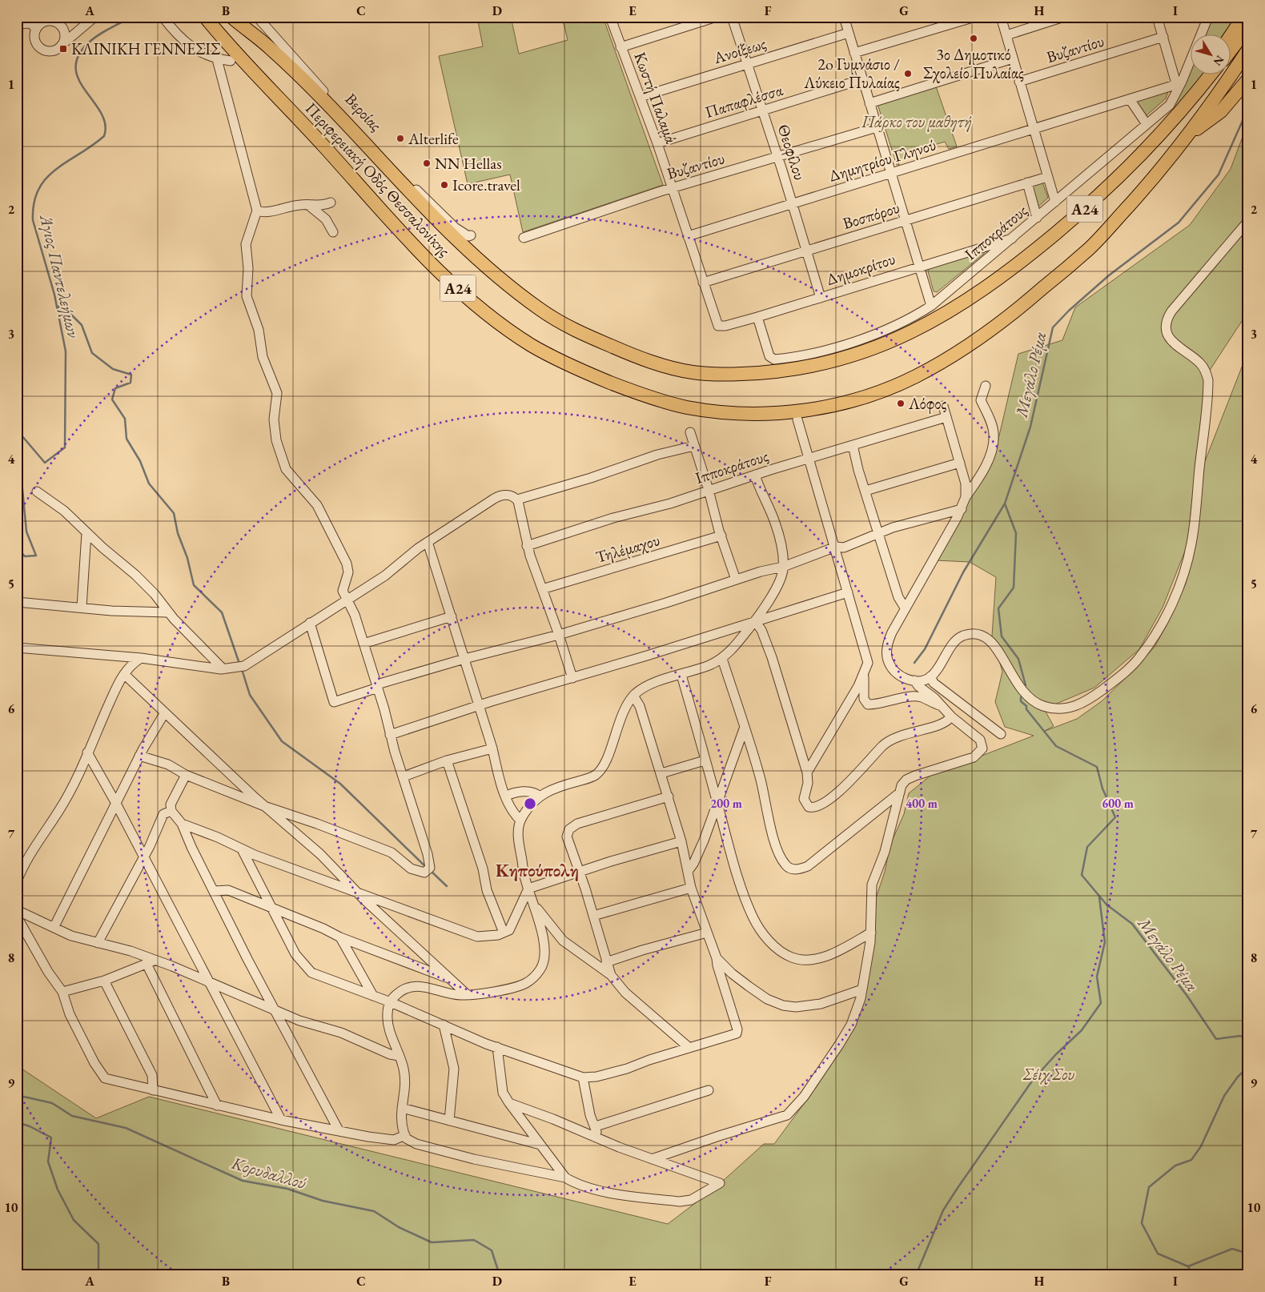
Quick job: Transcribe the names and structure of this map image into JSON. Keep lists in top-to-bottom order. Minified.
{"streets":{"highway":["Περιφερειακή Οδός Θεσσαλονίκης","Α24"],"street":["Βυζαντίου","Ανοίξεως","Κωστή Παλαμά","Παπαφλέσσα","Βεροίας","Θεοφίλου","Δημητρίου Γληνού","Βοσπόρου","Ιπποκράτους","Δημοκρίτου","Τηλέμαχου"]},"crossings":[["Βυζαντίου","Κωστή Παλαμά"],["Βυζαντίου","Θεοφίλου"],["Ανοίξεως","Κωστή Παλαμά"],["Ανοίξεως","Θεοφίλου"],["Κωστή Παλαμά","Παπαφλέσσα"],["Κωστή Παλαμά","Δημητρίου Γληνού"],["Κωστή Παλαμά","Βοσπόρου"],["Κωστή Παλαμά","Δημοκρίτου"],["Παπαφλέσσα","Θεοφίλου"],["Θεοφίλου","Δημητρίου Γληνού"],["Θεοφίλου","Βοσπόρου"],["Θεοφίλου","Δημοκρίτου"],["Δημητρίου Γληνού","Ιπποκράτους"],["Ιπποκράτους","Δημοκρίτου"]],"districts":["Κηπούπολη"],"water":["Άγιος Παντελεήμων","Μεγάλο Ρέμα","Κορυδαλλού"],"parks":["Πάρκο του μαθητή","Σέιχ Σου"],"places":{"other":["3ο Δημοτικό Σχολείο Πυλαίας","2o Γυμνάσιο / Λύκειο Πυλαίας","Alterlife","NN Hellas","Icore.travel","Λόφος"],"transit":["ΚΛΙΝΙΚΗ ΓΕΝΝΕΣΙΣ"]},"north":"bottom right","grid":{"columns":["A","B","C","D","E","F","G","H","I"],"rows":["1","2","3","4","5","6","7","8","9","10"]},"rings":["200 m","400 m","600 m"]}
